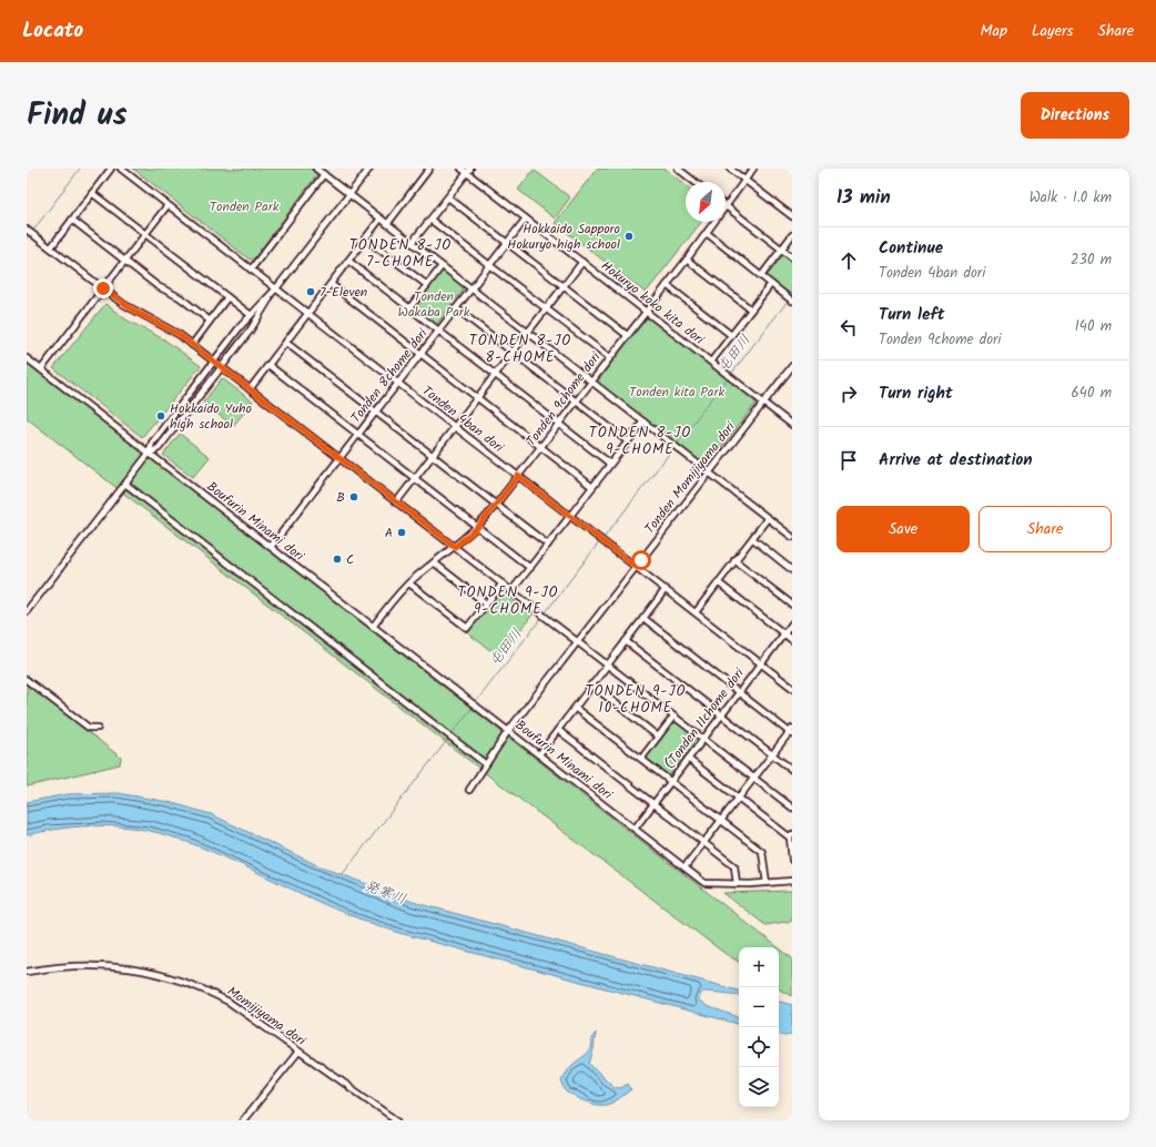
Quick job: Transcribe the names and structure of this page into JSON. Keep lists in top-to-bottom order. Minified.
{"streets":{"street":["Hokuryo koko kita dori","Tonden 8chome dori","Tonden 9chome dori","Tonden 4ban dori","Tonden Momijiyama dori","Boufurin Minami dori","(Tonden 11chome dori","Momijiyama dori"]},"crossings":[["Hokuryo koko kita dori","Tonden 8chome dori"],["Hokuryo koko kita dori","Tonden 9chome dori"],["Hokuryo koko kita dori","Tonden Momijiyama dori"],["Tonden 8chome dori","Tonden 4ban dori"],["Tonden 8chome dori","Boufurin Minami dori"],["Tonden 9chome dori","Tonden 4ban dori"],["Tonden 9chome dori","Boufurin Minami dori"],["Tonden 4ban dori","Tonden Momijiyama dori"],["Tonden 4ban dori","(Tonden 11chome dori"],["Tonden Momijiyama dori","Boufurin Minami dori"],["Boufurin Minami dori","(Tonden 11chome dori"]],"districts":["TONDEN 8-JO 7-CHOME","TONDEN 8-JO 8-CHOME","TONDEN 8-JO 9-CHOME","TONDEN 9-JO 9-CHOME","TONDEN 9-JO 10-CHOME"],"water":["屯田川","発寒川"],"parks":["Tonden Park","Tonden Wakaba Park","Tonden kita Park"],"places":["Hokkaido Sapporo Hokuryo high school","7-Eleven","Hokkaido Yuho high school","B","A","C"],"north":"bottom left","page":{"header":"Locato","nav":["Map","Layers","Share"],"title":"Find us","buttons":["Directions",["Save","Share"]],"heading":["13 min","Walk · 1.0 km"],"list":[["Continue","Tonden 4ban dori","230 m"],["Turn left","Tonden 9chome dori","140 m"],["Turn right","640 m"],"Arrive at destination"],"map_buttons":["+","−"]}}
